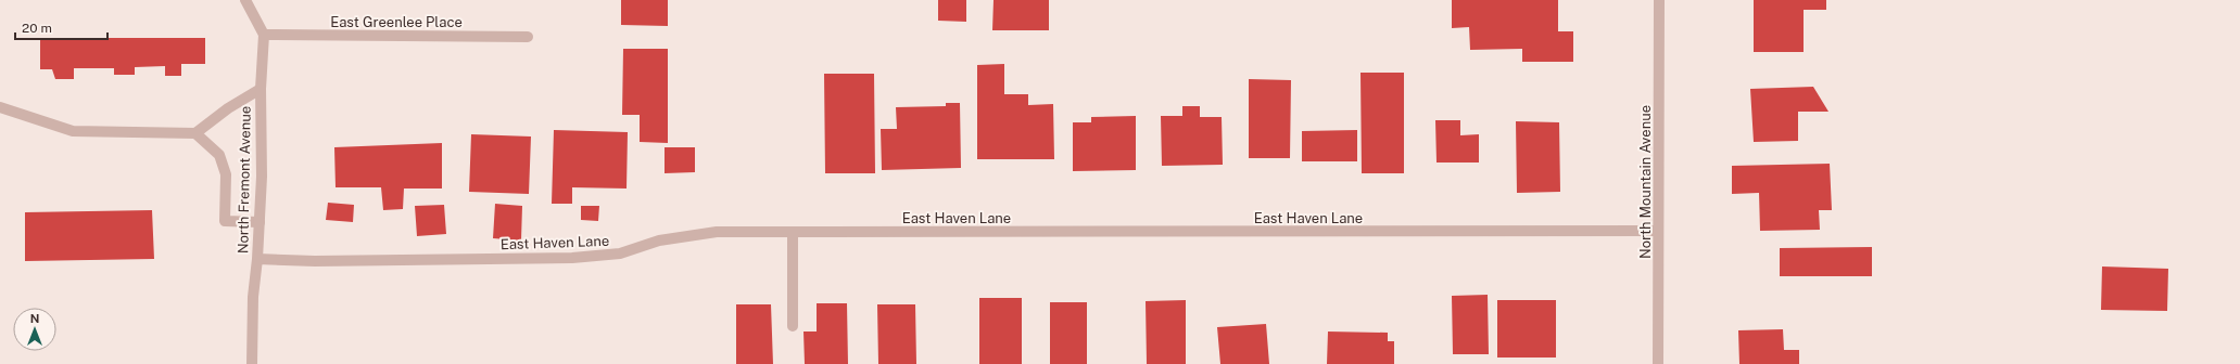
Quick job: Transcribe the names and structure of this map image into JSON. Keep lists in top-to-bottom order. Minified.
{"streets":{"street":["East Greenlee Place","North Fremont Avenue","North Mountain Avenue","East Haven Lane"]},"crossings":[["East Greenlee Place","North Fremont Avenue"],["North Fremont Avenue","East Haven Lane"],["North Mountain Avenue","East Haven Lane"]],"scale_bar":"20 m","north":"top"}
